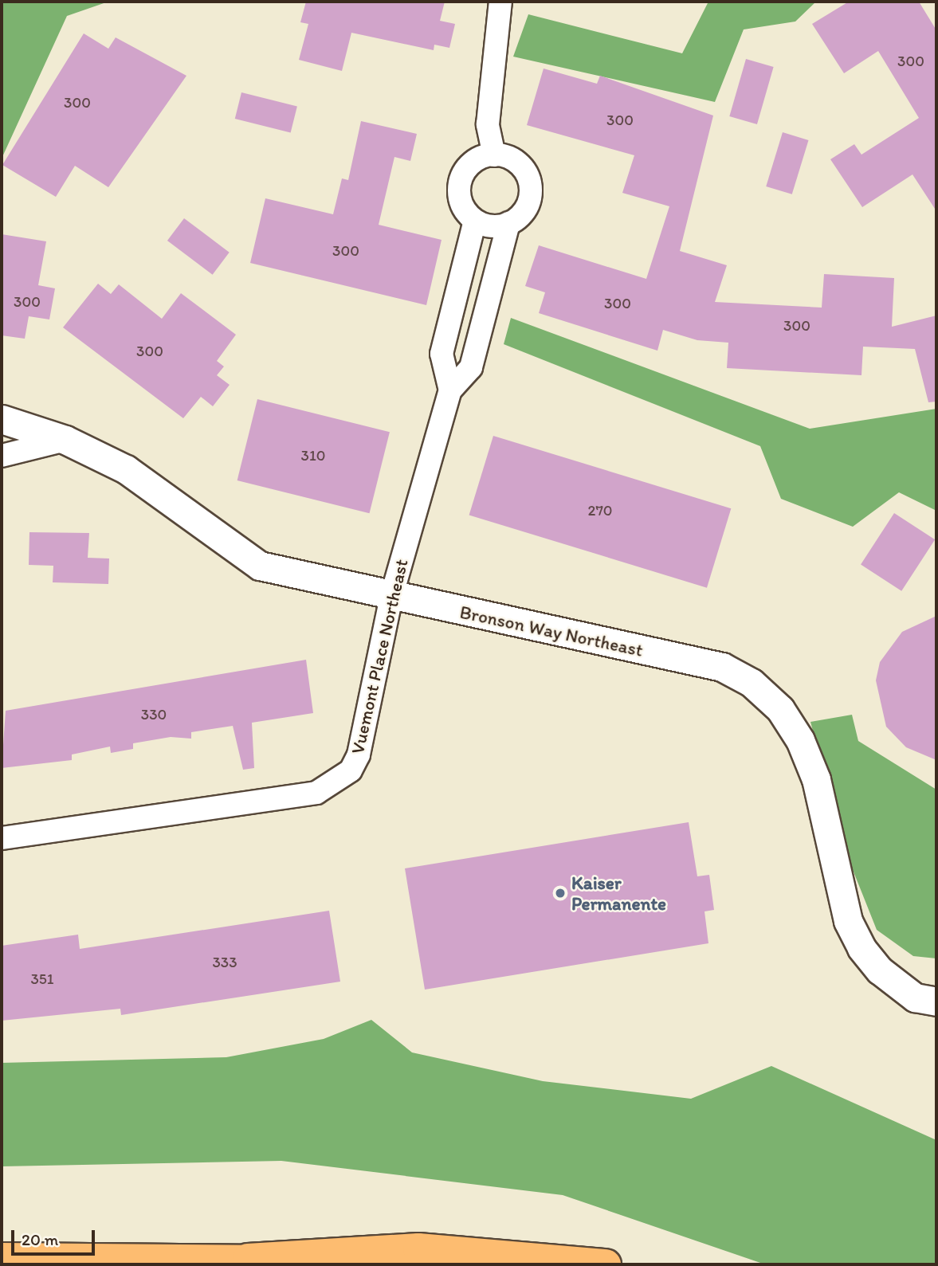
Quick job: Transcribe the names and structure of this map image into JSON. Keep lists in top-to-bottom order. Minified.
{"streets":{"street":["Bronson Way Northeast","Vuemont Place Northeast"]},"crossings":[["Bronson Way Northeast","Vuemont Place Northeast"]],"places":["Kaiser Permanente"],"house_numbers":["300","300","300","300","300","300","300","300","310","270","330","333","351"],"scale_bar":"20 m"}
